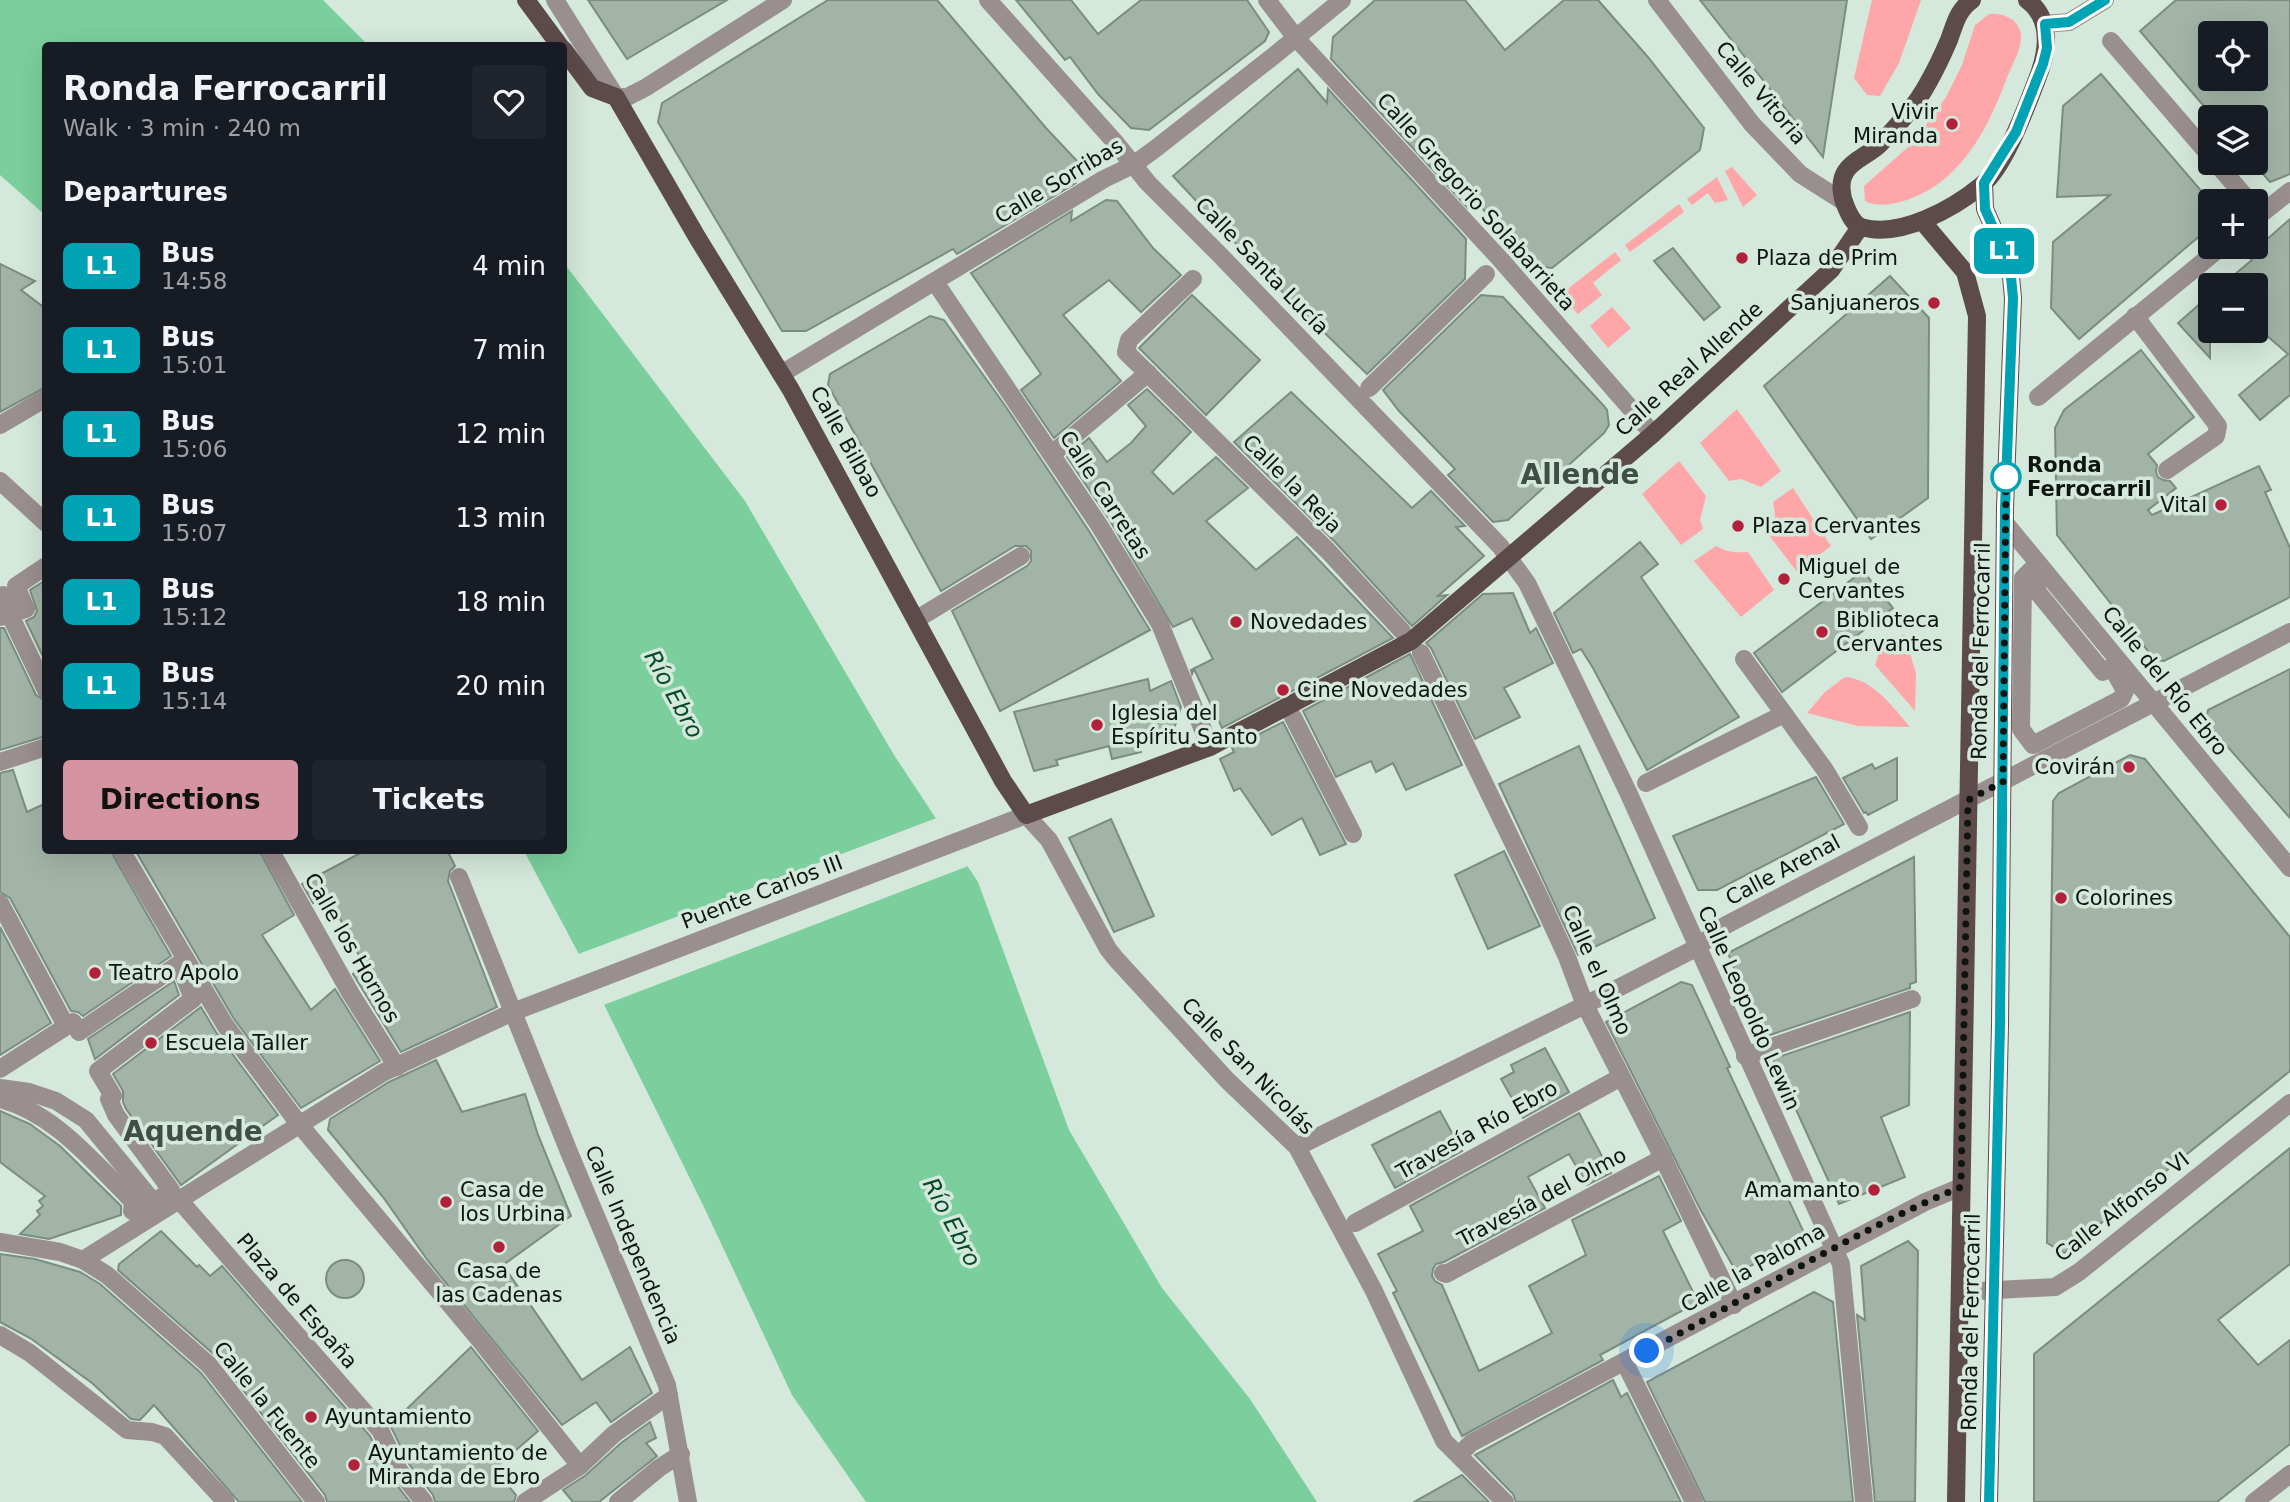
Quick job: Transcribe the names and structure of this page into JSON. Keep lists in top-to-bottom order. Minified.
{"streets":{"main road":["Calle Real Allende","Calle Bilbao","Ronda del Ferrocarril"],"street":["Calle Vitoria","Calle Sorribas","Calle Gregorio Solabarrieta","Calle Santa Lucía","Calle la Reja","Calle Carretas","Calle del Río Ebro","Calle Arenal","Puente Carlos III","Calle los Hornos","Calle el Olmo","Calle Leopoldo Lewin","Calle San Nicolás","Travesía Río Ebro","Travesía del Olmo","Calle Alfonso VI","Calle Independencia","Calle la Paloma","Plaza de España","Calle la Fuente"]},"crossings":[["Calle Sorribas","Calle Gregorio Solabarrieta"],["Calle Sorribas","Calle Santa Lucía"],["Calle Sorribas","Calle Bilbao"],["Calle Sorribas","Calle Carretas"],["Calle Gregorio Solabarrieta","Calle Real Allende"],["Calle Santa Lucía","Calle Real Allende"],["Calle Santa Lucía","Calle Leopoldo Lewin"],["Calle Real Allende","Calle Bilbao"],["Calle Real Allende","Calle Carretas"],["Calle Real Allende","Puente Carlos III"],["Calle Real Allende","Calle Leopoldo Lewin"],["Calle Real Allende","Calle San Nicolás"],["Calle Bilbao","Puente Carlos III"],["Calle Bilbao","Calle San Nicolás"],["Ronda del Ferrocarril","Calle del Río Ebro"],["Ronda del Ferrocarril","Calle Arenal"],["Ronda del Ferrocarril","Calle Alfonso VI"],["Ronda del Ferrocarril","Calle la Paloma"],["Calle del Río Ebro","Calle Arenal"],["Calle Arenal","Calle el Olmo"],["Calle Arenal","Calle Leopoldo Lewin"],["Calle Arenal","Calle San Nicolás"],["Puente Carlos III","Calle los Hornos"],["Puente Carlos III","Calle San Nicolás"],["Puente Carlos III","Calle Independencia"],["Puente Carlos III","Plaza de España"],["Puente Carlos III","Calle la Fuente"],["Calle el Olmo","Travesía Río Ebro"],["Calle el Olmo","Travesía del Olmo"],["Calle el Olmo","Calle la Paloma"],["Calle Leopoldo Lewin","Calle la Paloma"],["Calle San Nicolás","Calle la Paloma"]],"districts":["Allende","Aquende"],"water":["Río Ebro"],"places":["Vivir Miranda","Plaza de Prim","Sanjuaneros","Ronda Ferrocarril","Vital","Plaza Cervantes","Miguel de Cervantes","Novedades","Biblioteca Cervantes","Cine Novedades","Iglesia del Espíritu Santo","Covirán","Colorines","Teatro Apolo","Escuela Taller","Amamanto","Casa de los Urbina","Casa de las Cadenas","Ayuntamiento","Ayuntamiento de Miranda de Ebro"],"lines":["bus line L1"],"page":{"on_map":"L1","map_buttons":["+","−"],"heading":[["Ronda Ferrocarril","Walk · 3 min · 240 m"],"Departures"],"list":[{"mark":"L1","name":"Bus","note":"14:58","value":"4 min"},{"mark":"L1","name":"Bus","note":"15:01","value":"7 min"},{"mark":"L1","name":"Bus","note":"15:06","value":"12 min"},{"mark":"L1","name":"Bus","note":"15:07","value":"13 min"},{"mark":"L1","name":"Bus","note":"15:12","value":"18 min"},{"mark":"L1","name":"Bus","note":"15:14","value":"20 min"}],"buttons":["Directions","Tickets"]}}
